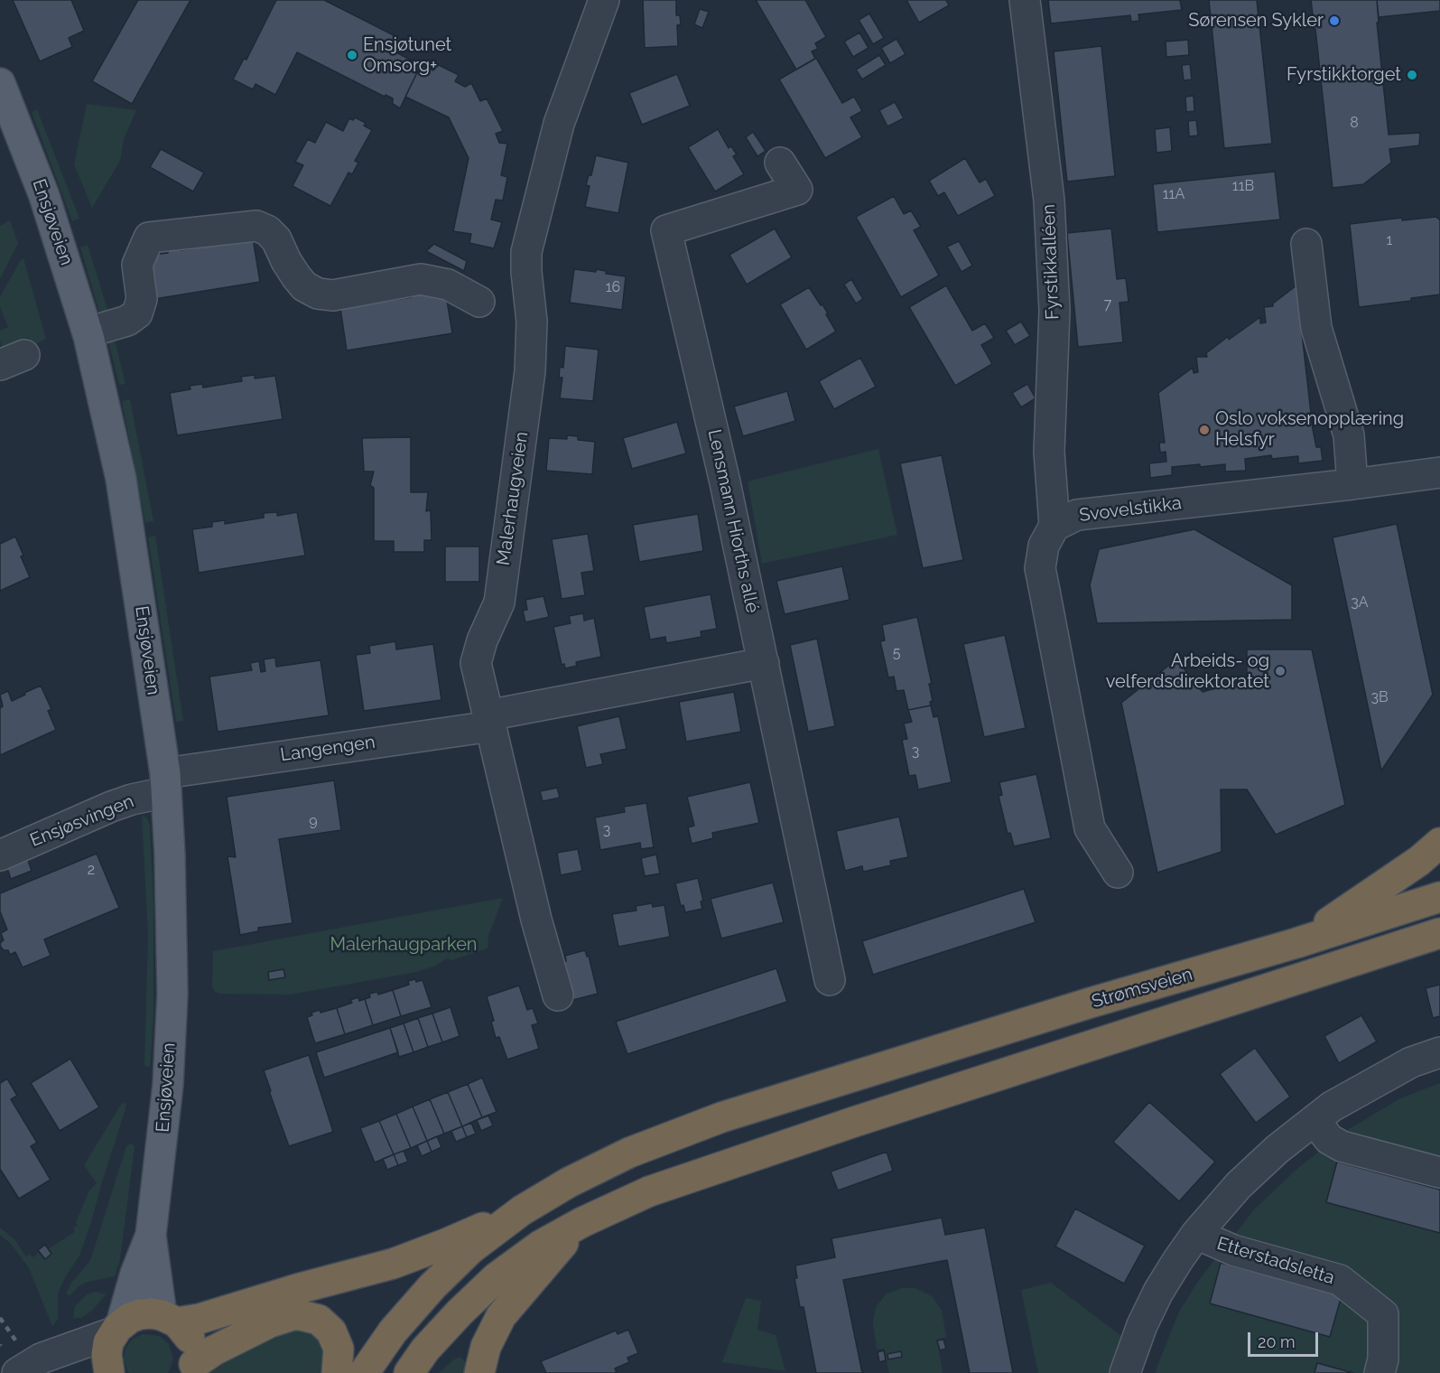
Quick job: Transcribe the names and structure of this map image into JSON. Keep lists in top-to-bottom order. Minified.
{"streets":{"highway":["Strømsveien"],"main road":["Ensjøveien"],"street":["Fyrstikkalléen","Malerhaugveien","Svovelstikka","Lensmann Hiorths allé","Langengen","Ensjøsvingen","Etterstadsletta"]},"crossings":[["Ensjøveien","Langengen"],["Ensjøveien","Ensjøsvingen"],["Fyrstikkalléen","Svovelstikka"],["Malerhaugveien","Langengen"],["Lensmann Hiorths allé","Langengen"],["Langengen","Ensjøsvingen"]],"parks":["Malerhaugparken"],"places":["Sørensen Sykler","Ensjøtunet Omsorg+","Fyrstikktorget","Oslo voksenopplæring Helsfyr","Arbeids- og velferdsdirektoratet"],"house_numbers":["8","11B","11A","1","16","7","3A","5","3B","3","9","3","2"],"scale_bar":"20 m"}
